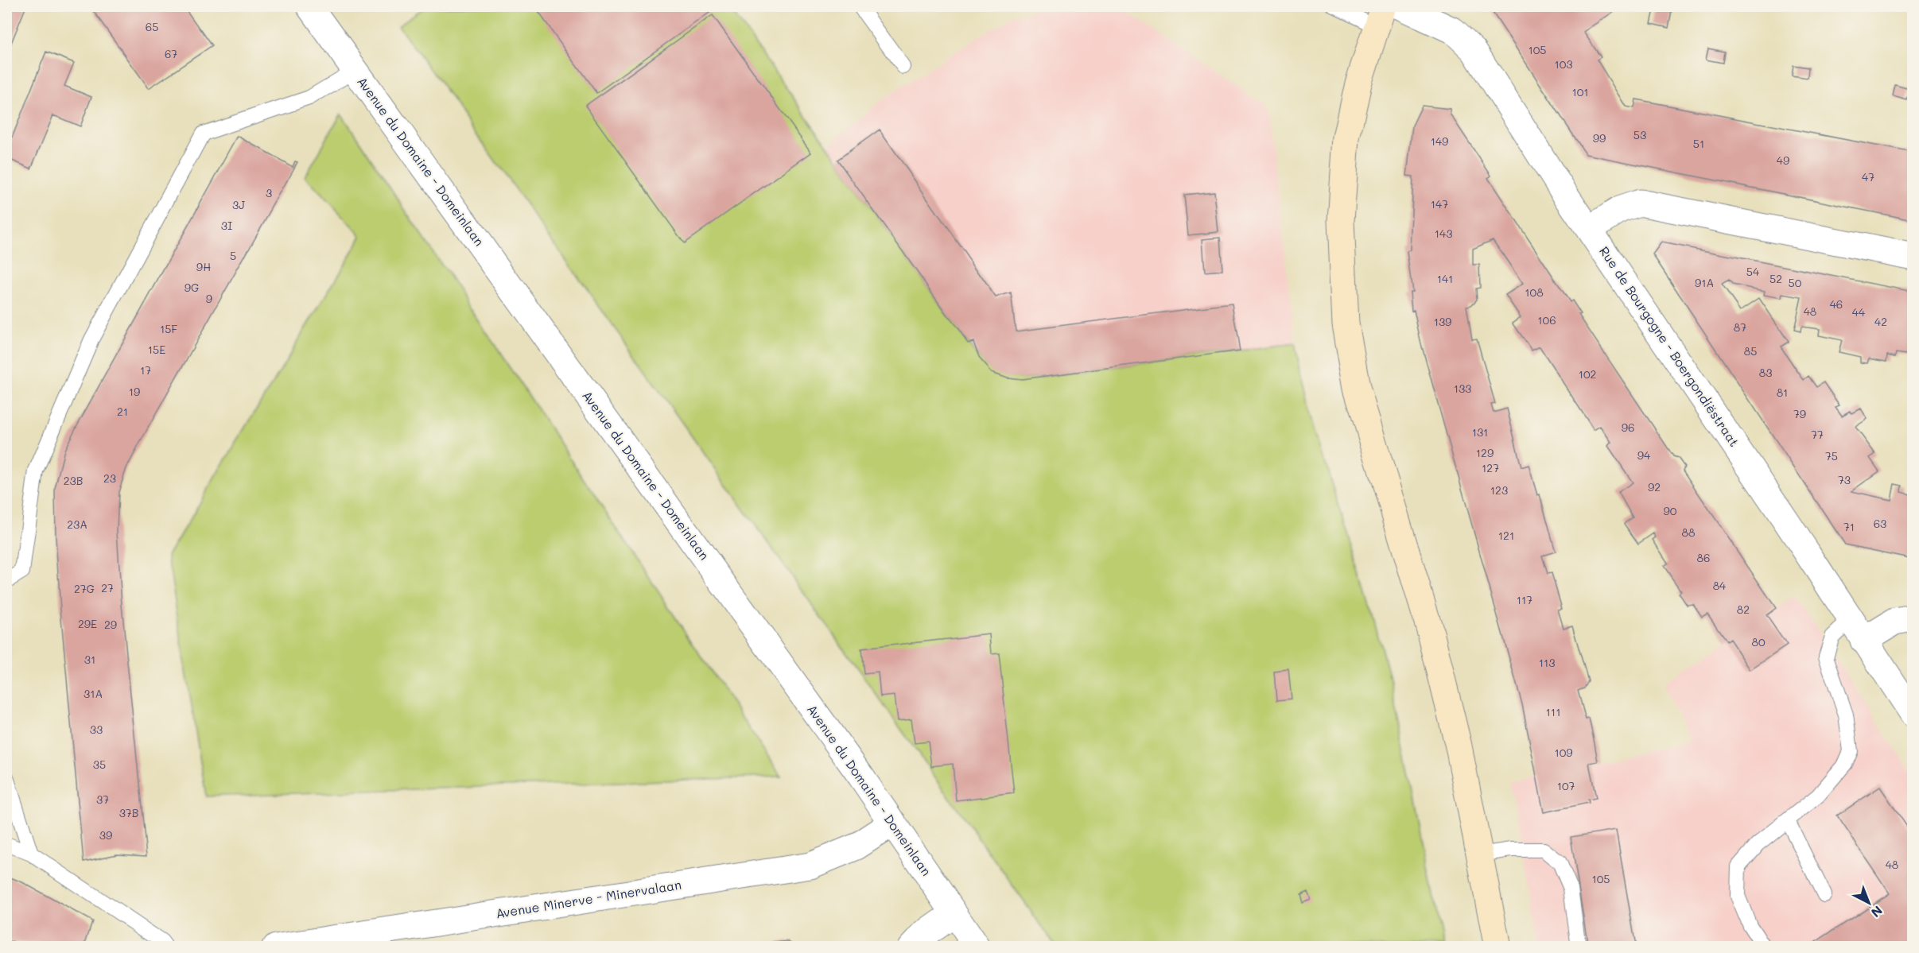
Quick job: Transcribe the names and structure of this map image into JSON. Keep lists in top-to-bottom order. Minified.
{"streets":{"street":["Avenue du Domaine - Domeinlaan","Rue de Bourgogne - Boergondiëstraat","Avenue Minerve - Minervalaan"]},"crossings":[["Avenue du Domaine - Domeinlaan","Avenue Minerve - Minervalaan"]],"house_numbers":["65","105","67","103","101","53","99","149","51","49","47","3","147","3J","3I","143","5","9H","54","141","52","91A","50","9G","108","9","46","48","44","106","139","42","87","15F","15E","85","17","83","102","133","19","81","21","79","96","131","77","129","94","75","127","23","73","23B","92","123","90","63","23A","71","88","121","86","84","27","27G","117","82","29E","29","80","31","113","31A","111","33","109","35","107","37","37B","39","48","105"],"north":"bottom right"}
